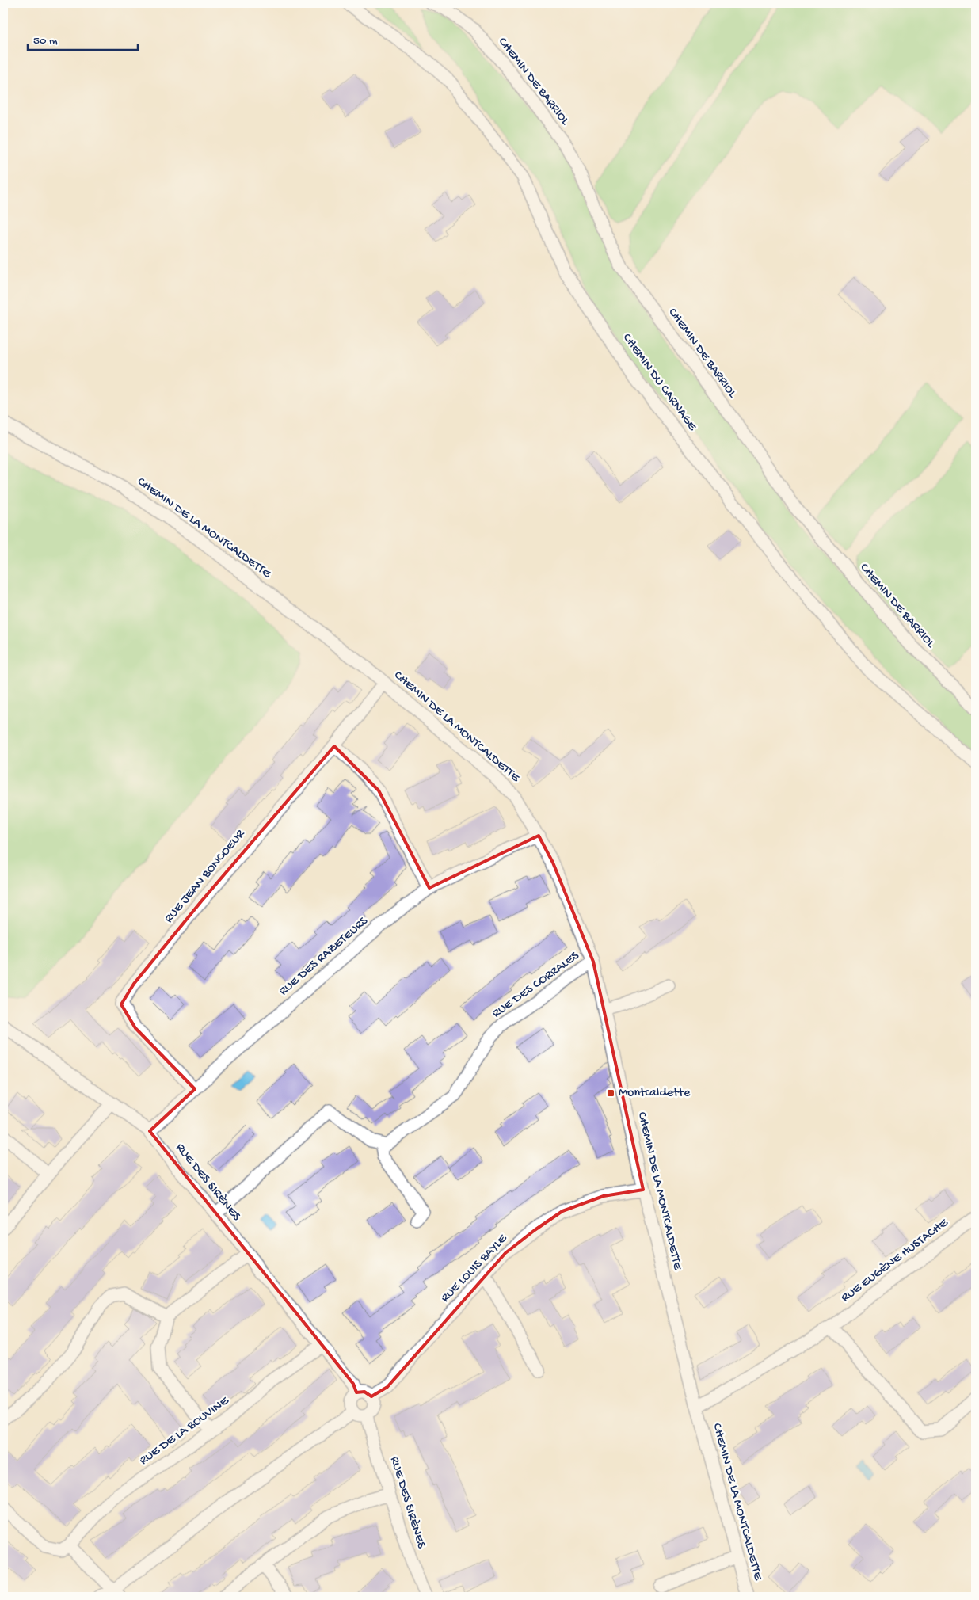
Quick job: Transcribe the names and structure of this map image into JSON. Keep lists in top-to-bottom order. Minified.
{"streets":{"street":["CHEMIN DE BARRIOL","CHEMIN DU CARNAGE","CHEMIN DE LA MONTCALDETTE","RUE JEAN BONCOEUR","RUE DES RAZETEURS","RUE DES CORRALES","RUE DES SIRÈNES","RUE EUGÈNE HUSTACHE","RUE LOUIS BAYLE","RUE DE LA BOUVINE"]},"crossings":[["CHEMIN DE LA MONTCALDETTE","RUE JEAN BONCOEUR"],["CHEMIN DE LA MONTCALDETTE","RUE DES RAZETEURS"],["CHEMIN DE LA MONTCALDETTE","RUE DES CORRALES"],["CHEMIN DE LA MONTCALDETTE","RUE EUGÈNE HUSTACHE"],["CHEMIN DE LA MONTCALDETTE","RUE LOUIS BAYLE"],["RUE JEAN BONCOEUR","RUE DES RAZETEURS"],["RUE DES RAZETEURS","RUE DES SIRÈNES"],["RUE DES SIRÈNES","RUE LOUIS BAYLE"],["RUE DES SIRÈNES","RUE DE LA BOUVINE"]],"places":{"transit":["Montcaldette"]},"scale_bar":"50 m"}
